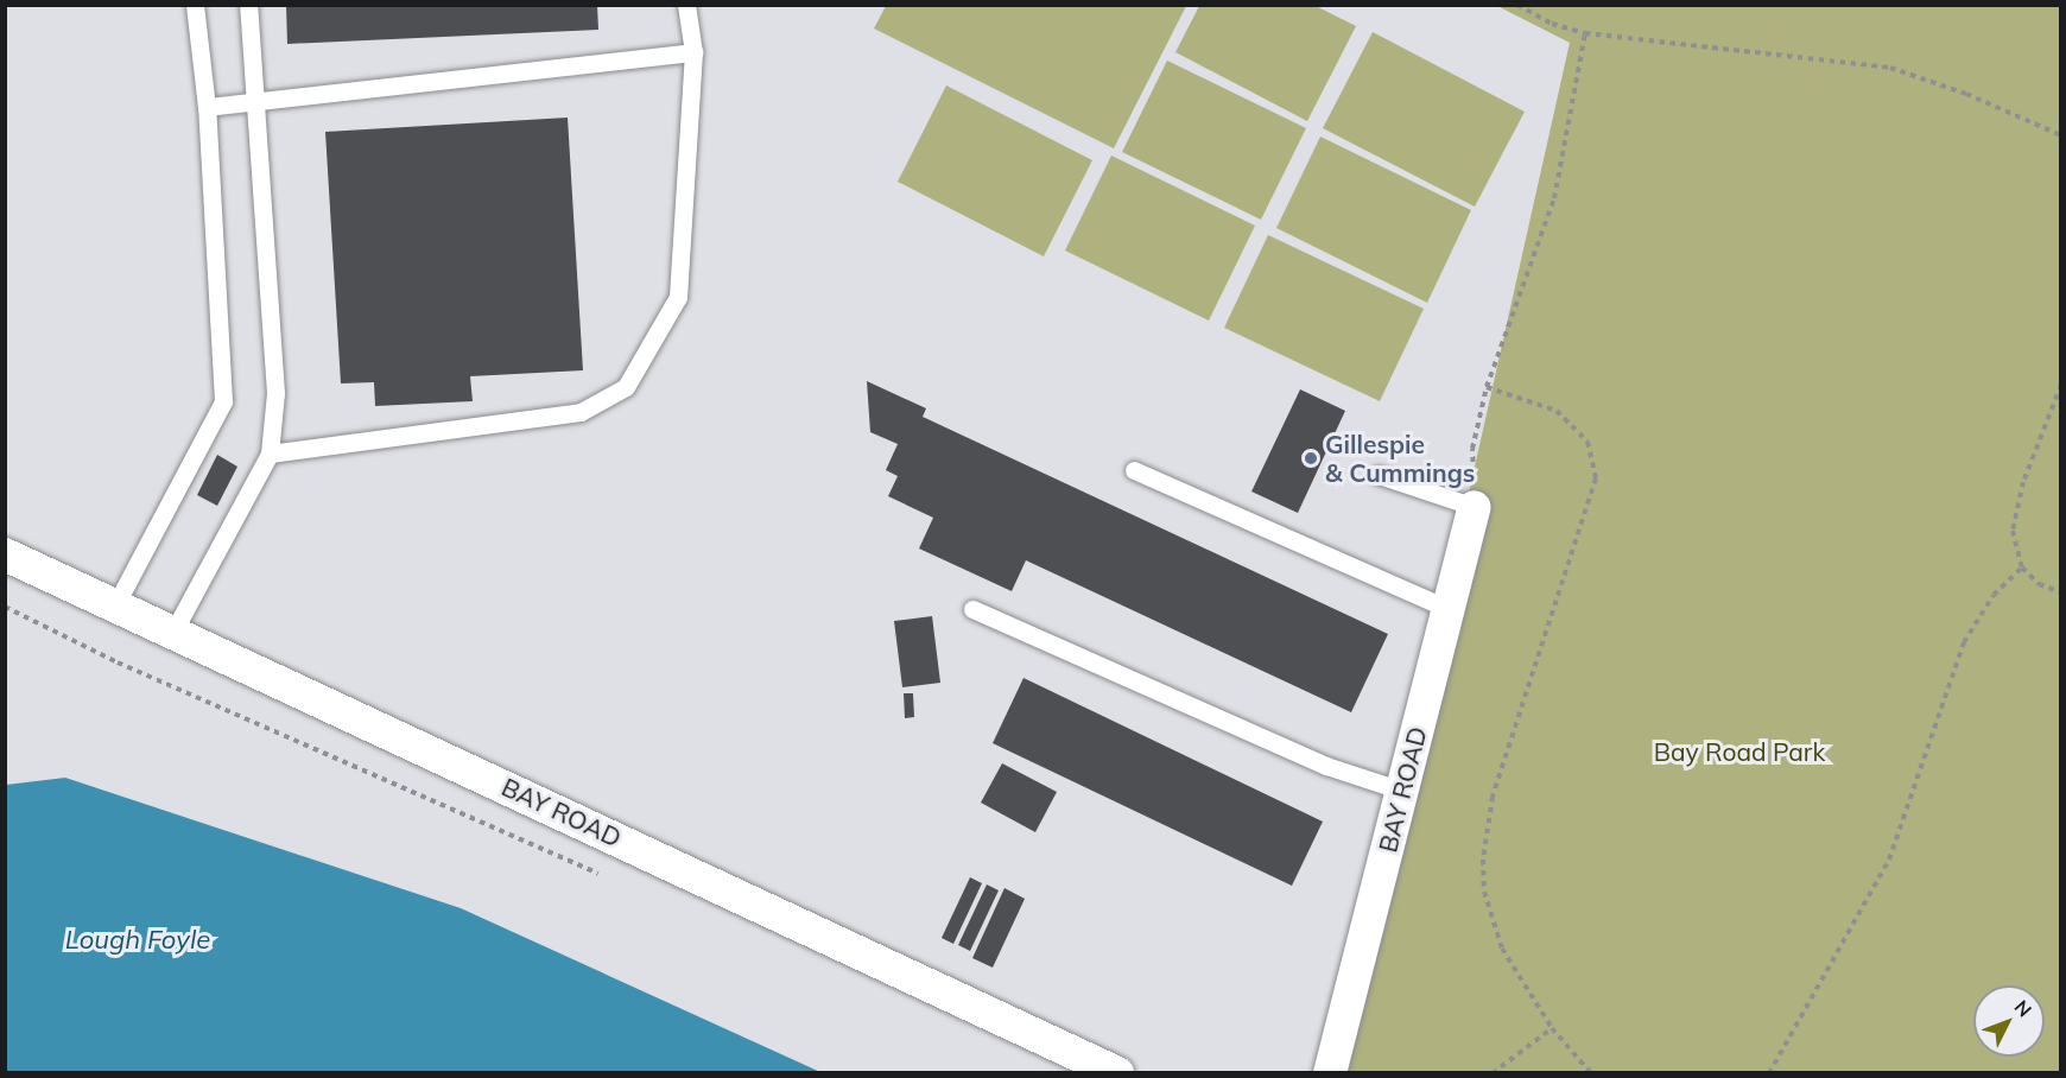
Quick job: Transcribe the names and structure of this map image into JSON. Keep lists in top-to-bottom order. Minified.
{"streets":{"street":["BAY ROAD"]},"water":["Lough Foyle"],"parks":["Bay Road Park"],"places":["Gillespie & Cummings"],"north":"top right"}
